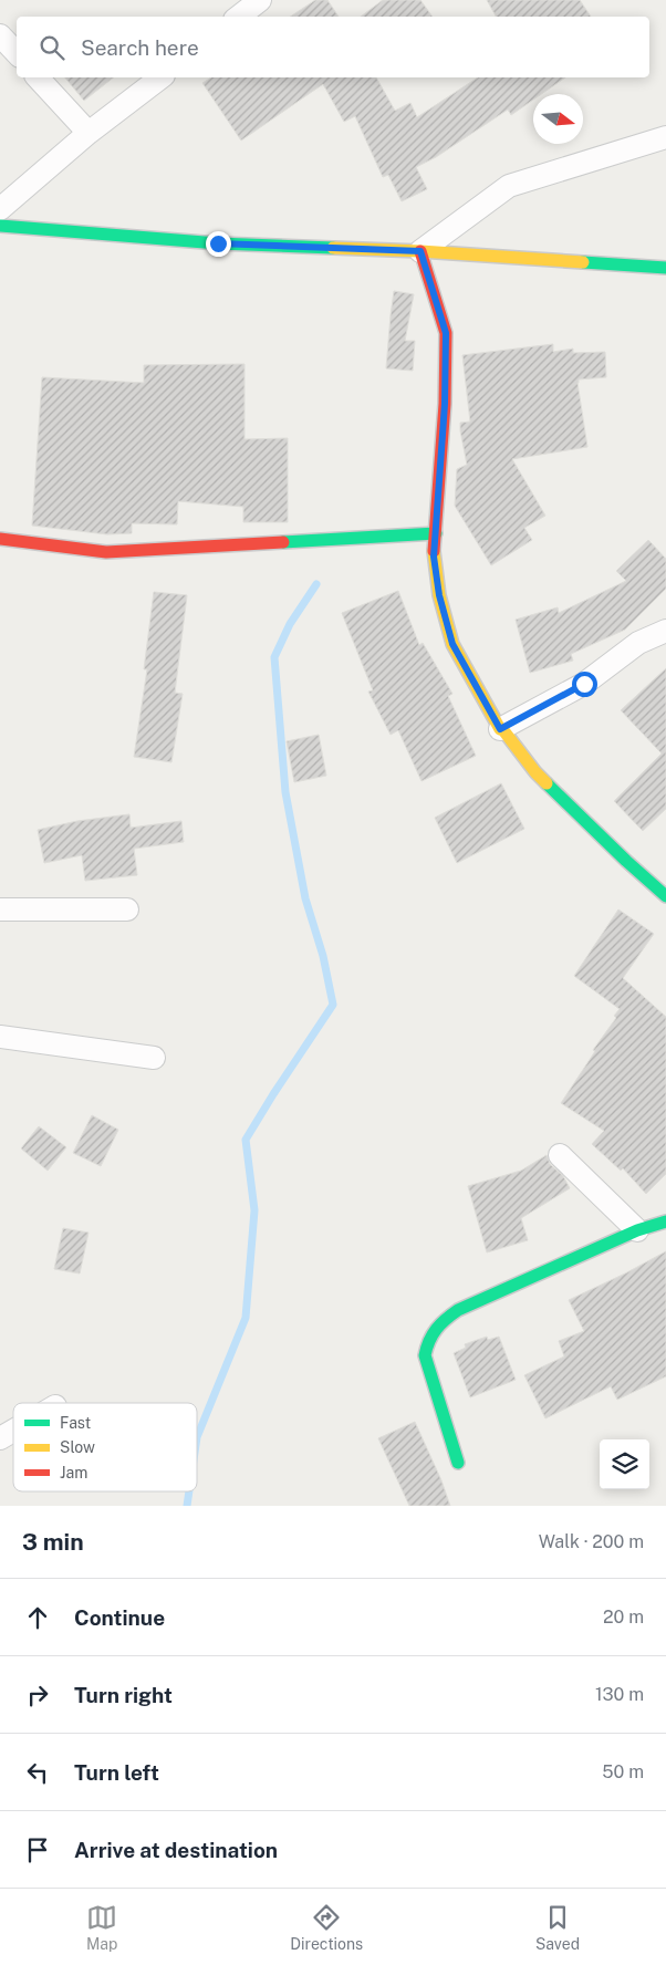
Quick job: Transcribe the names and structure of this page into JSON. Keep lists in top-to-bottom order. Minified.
{"legend":["Fast","Slow","Jam"],"north":"right","page":{"search":"Search here","heading":["3 min","Walk · 200 m"],"list":[["Continue","20 m"],["Turn right","130 m"],["Turn left","50 m"],"Arrive at destination"],"nav":["Map","Directions","Saved"]}}
